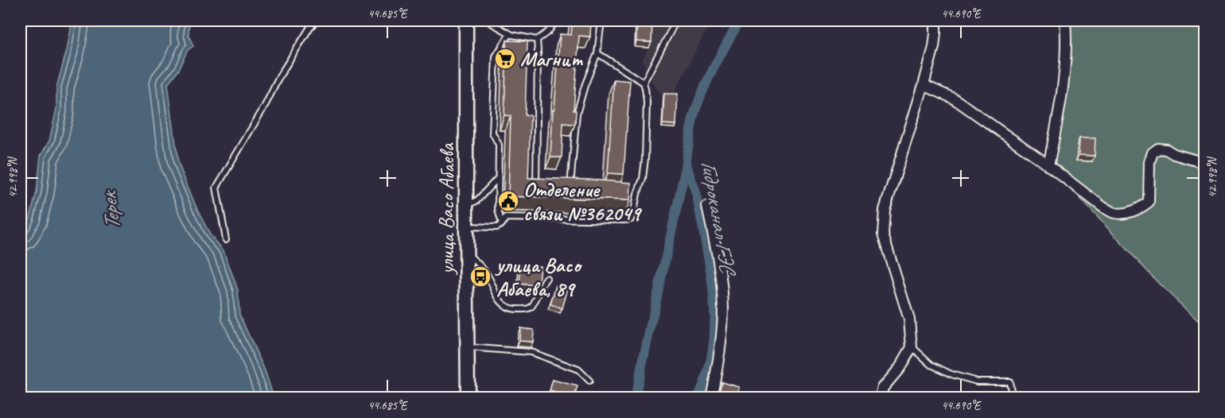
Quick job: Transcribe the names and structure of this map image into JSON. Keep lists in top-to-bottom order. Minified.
{"streets":{"street":["улица Васо Абаева"]},"water":["Терек","Гидроканал ГЭС"],"places":{"supermarket":["Магнит"],"public building":["Отделение связи №362049"],"bus stop":["улица Васо Абаева, 89"]},"coordinates":["44.685°E","44.690°E","42.998°N"]}
